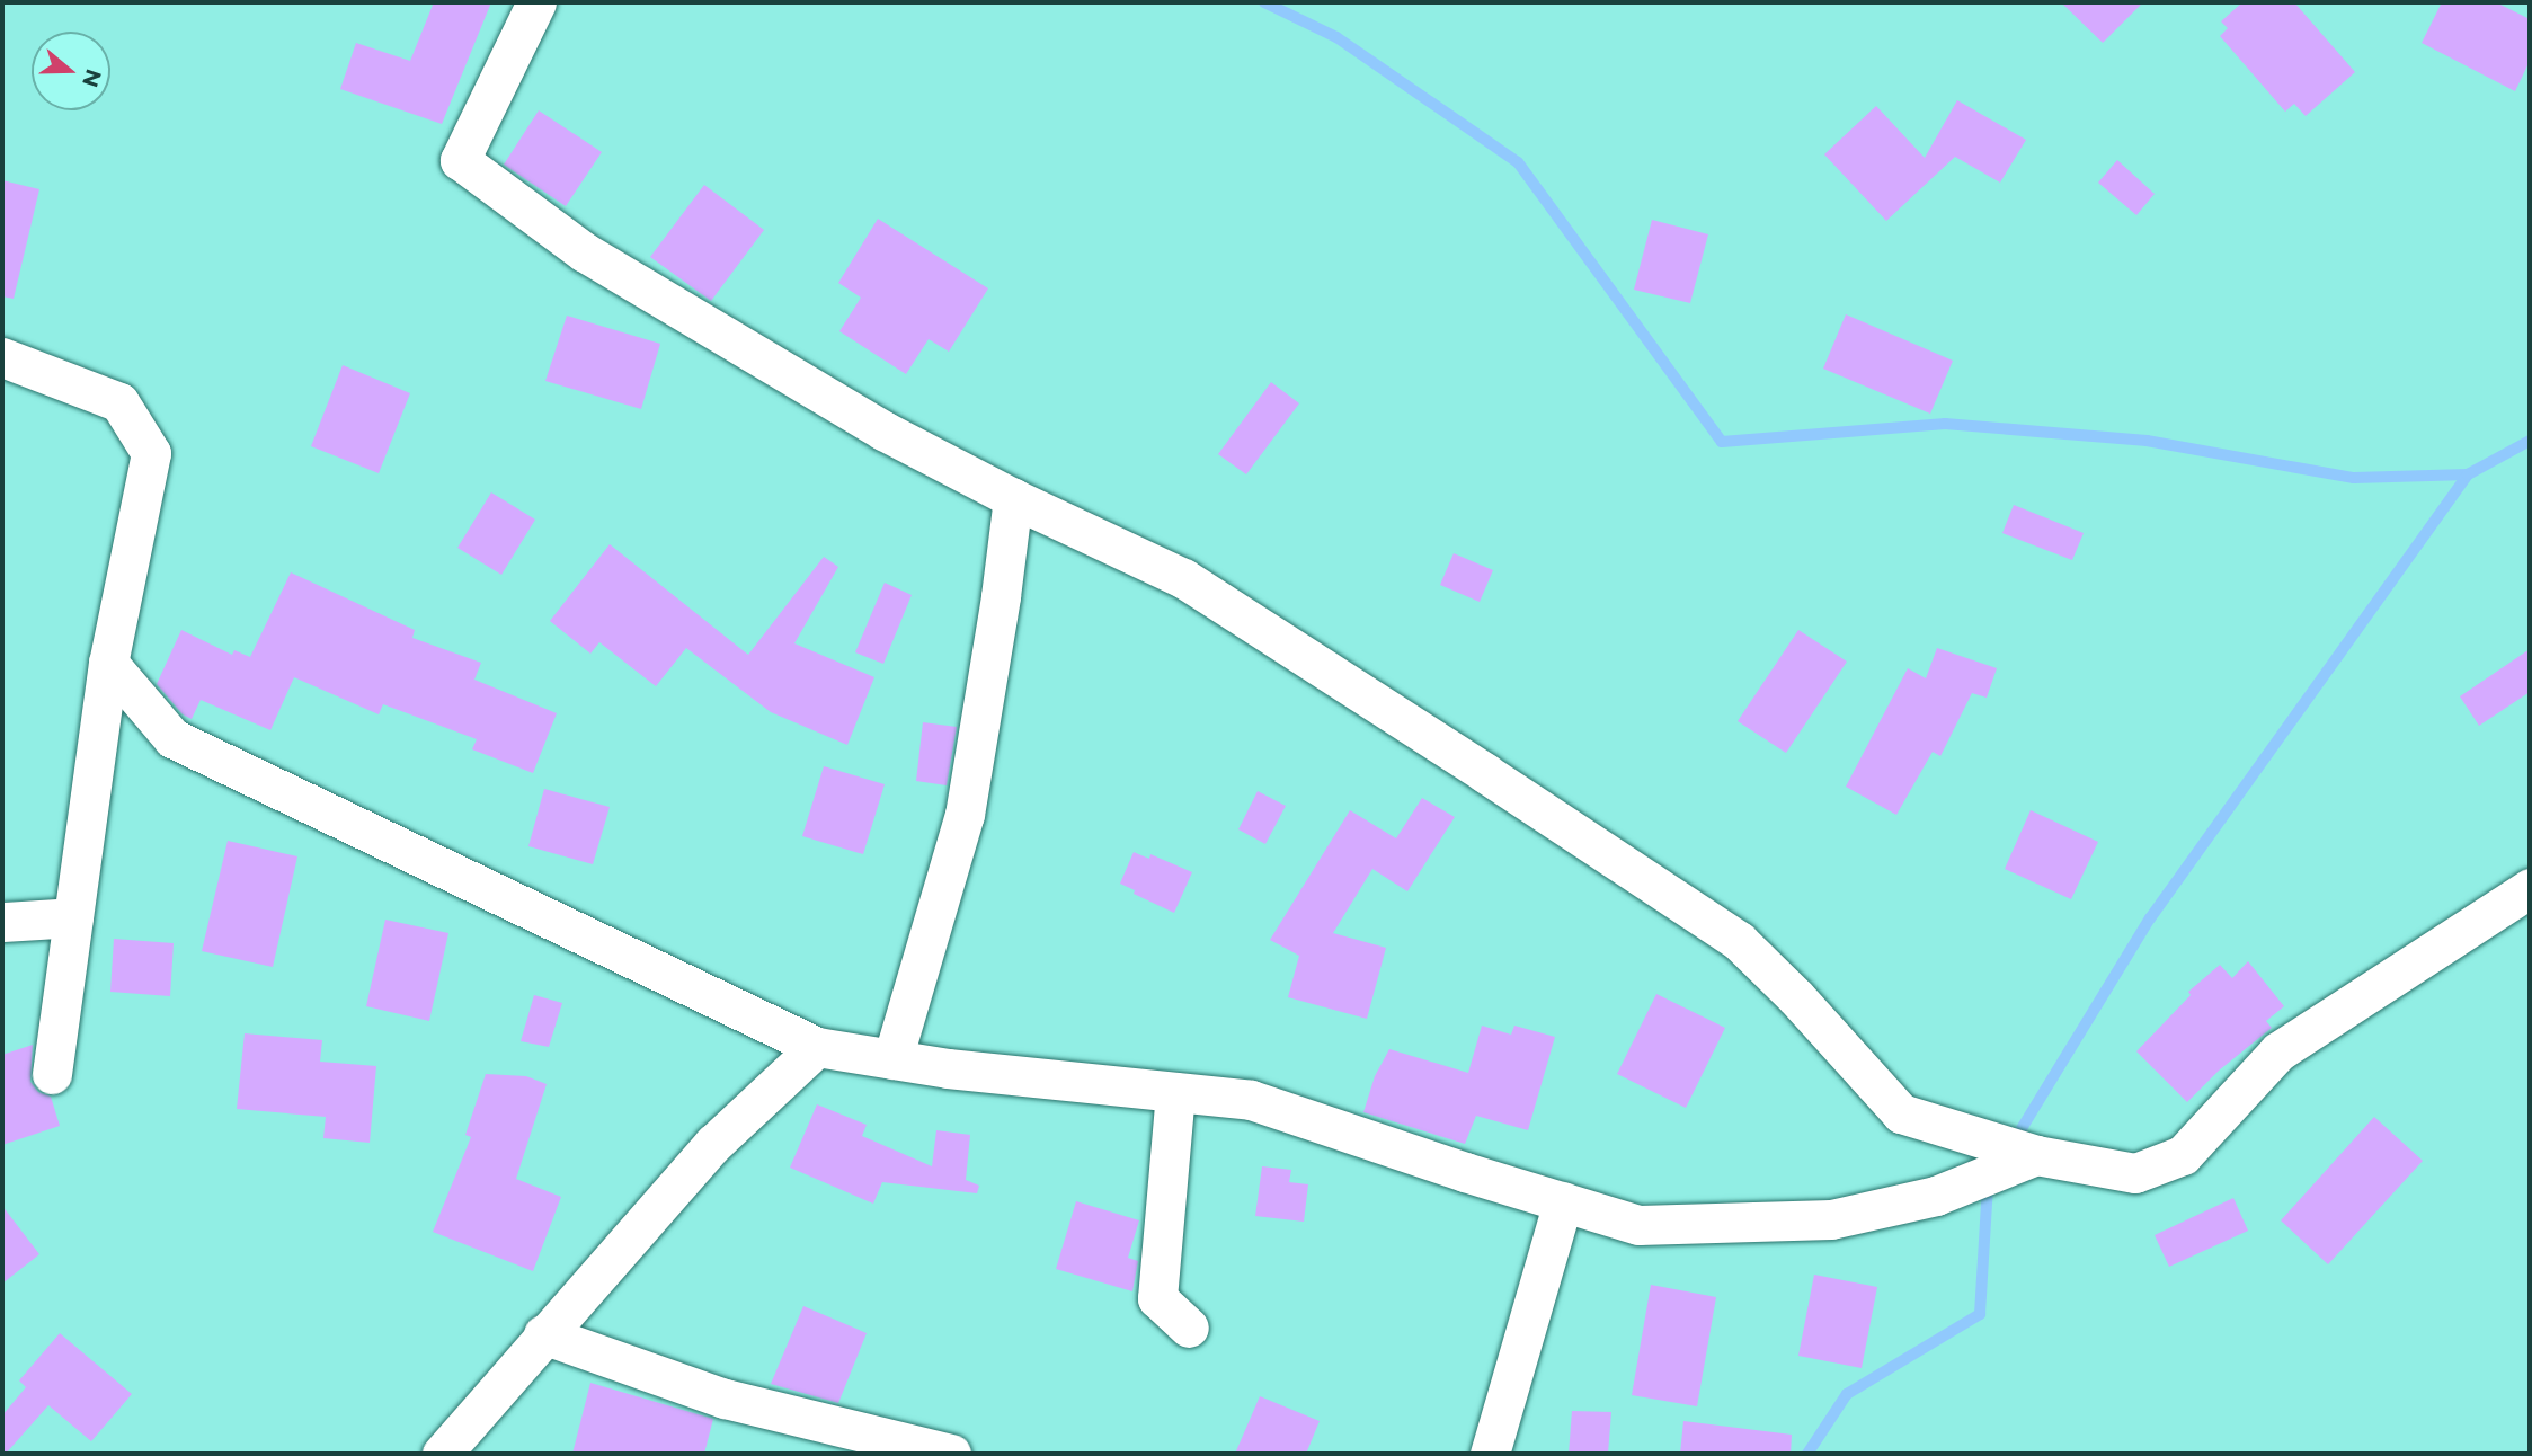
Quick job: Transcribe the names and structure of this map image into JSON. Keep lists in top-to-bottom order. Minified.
{"north":"right"}
